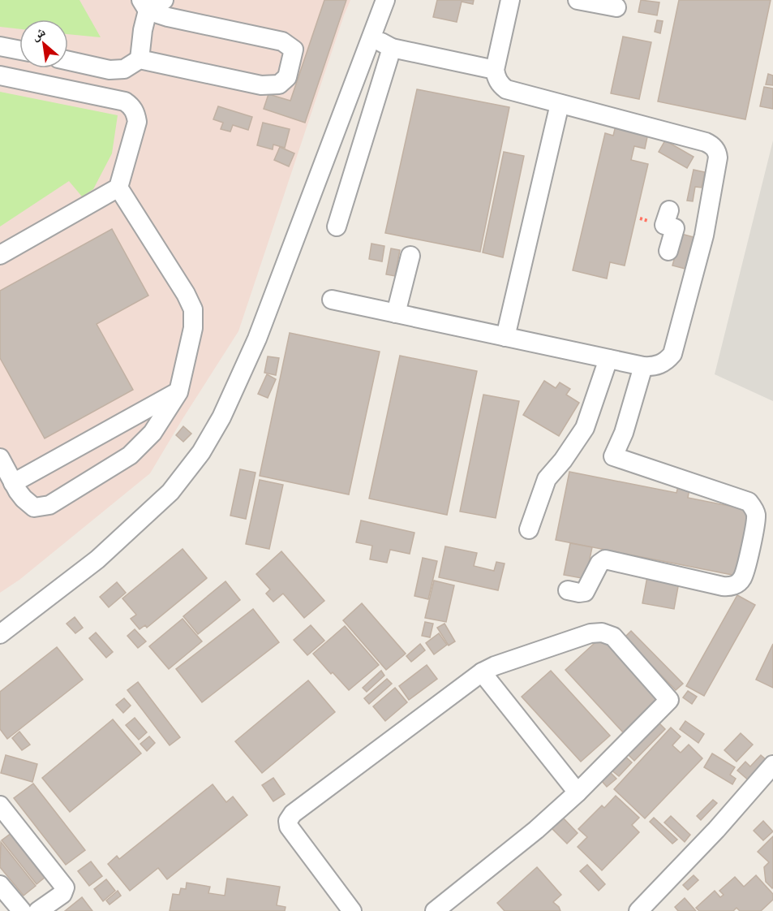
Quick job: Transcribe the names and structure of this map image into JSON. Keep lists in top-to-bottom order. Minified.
{"north":"top left"}
